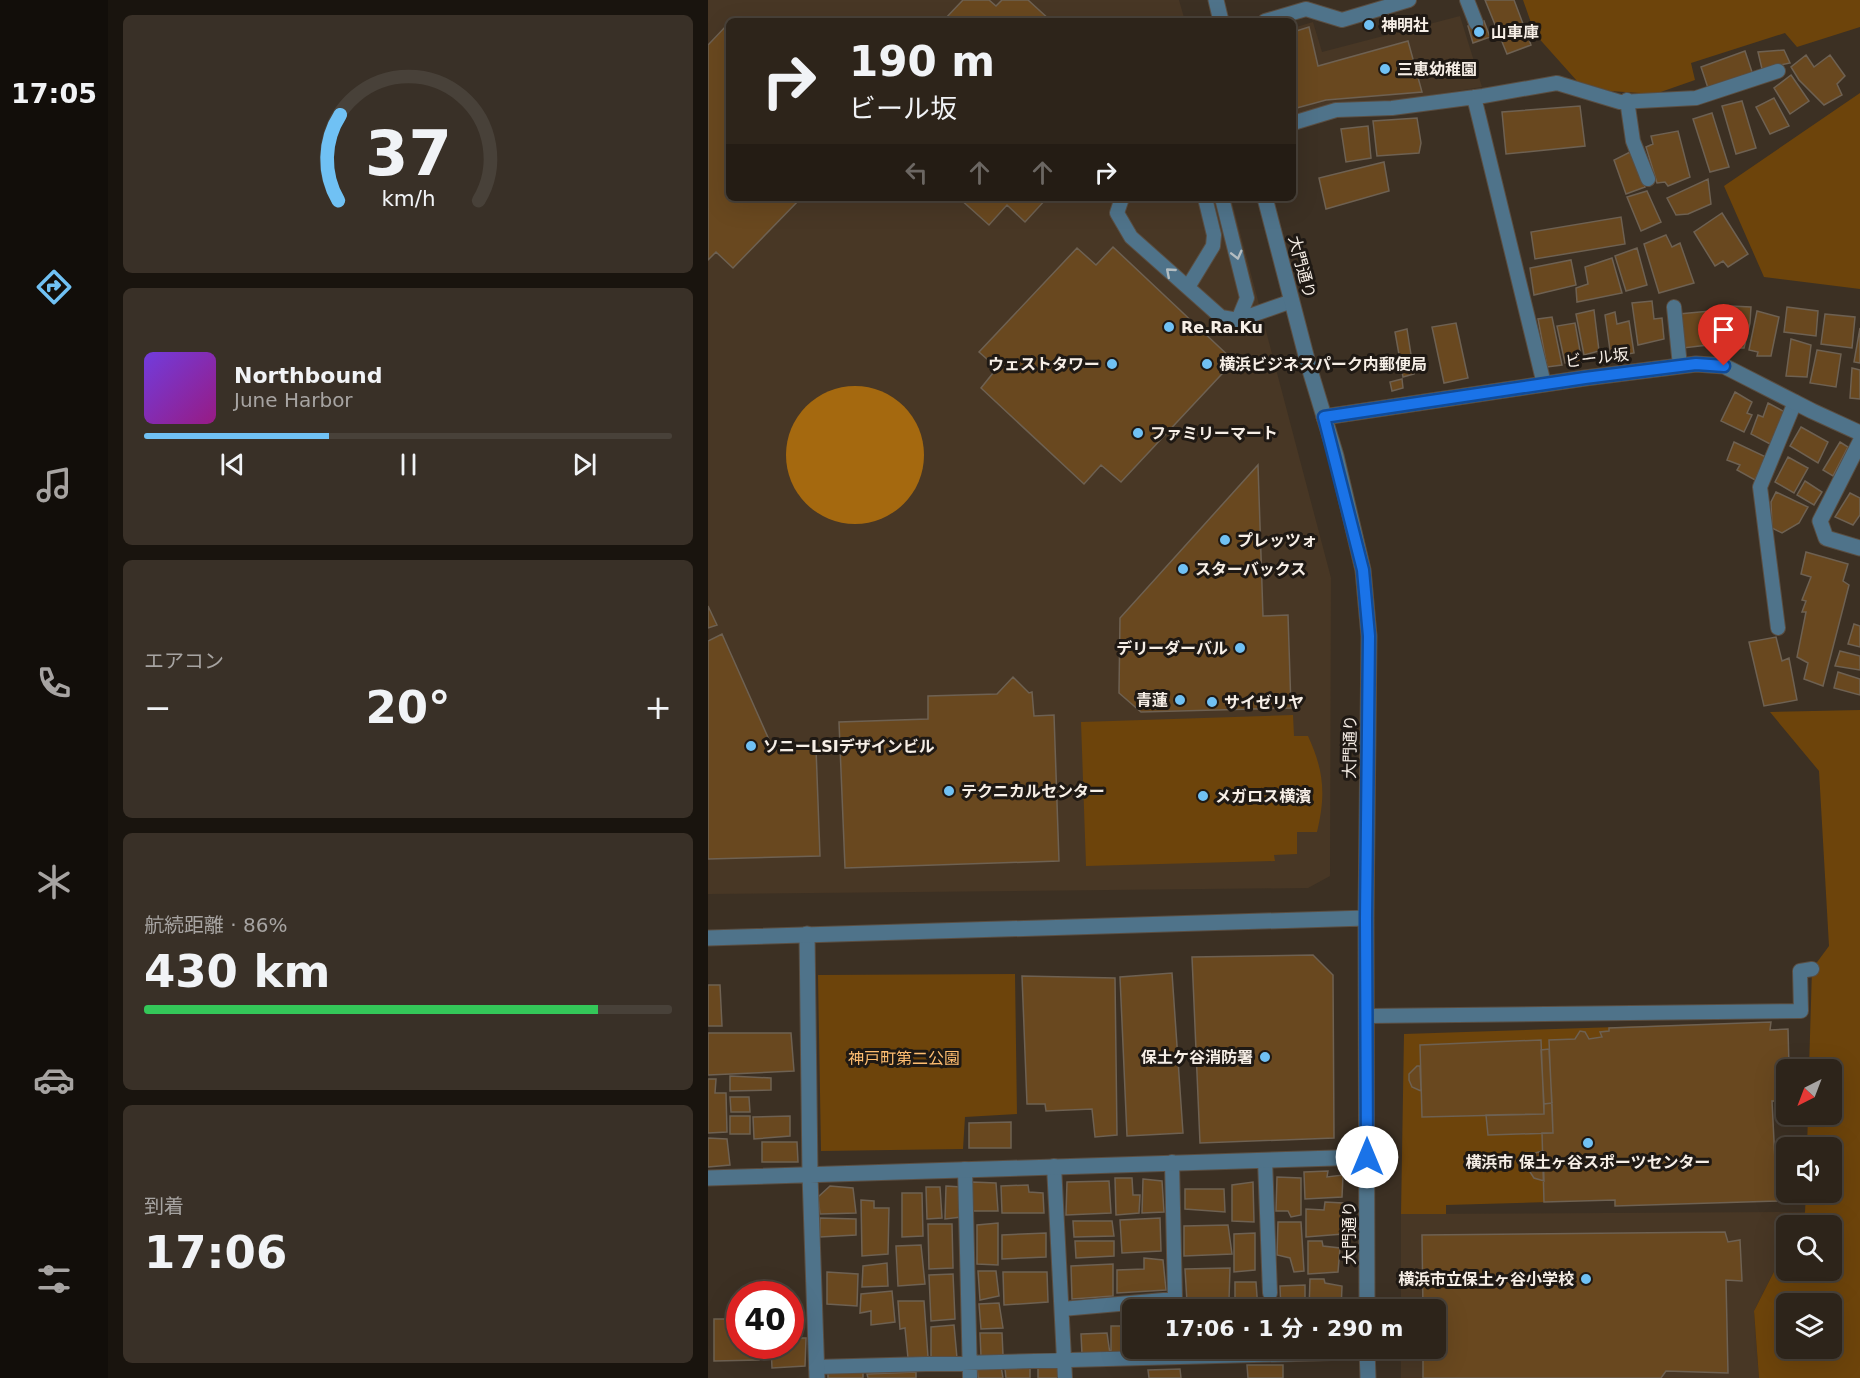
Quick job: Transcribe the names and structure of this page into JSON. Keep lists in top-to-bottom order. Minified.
{"streets":{"street":["大門通り","ビール坂"]},"crossings":[["大門通り","ビール坂"]],"parks":["神戸町第二公園"],"places":["神明社","山車庫","三恵幼稚園","Re.Ra.Ku","ウェストタワー","横浜ビジネスパーク内郵便局","ファミリーマート","プレッツォ","スターバックス","デリーダーバル","青蓮","サイゼリヤ","ソニーLSIデザインビル","テクニカルセンター","メガロス横濱","保土ケ谷消防署","横浜市 保土ヶ谷スポーツセンター","横浜市立保土ヶ谷小学校"],"north":"bottom left","page":{"tabs":"17:05","turn":["190 m","ビール坂"],"song":["Northbound","June Harbor"],"tile":["エアコン",["航続距離 · 86%","430 km"],["到着","17:06"]],"heat":["−","20°","+"],"limit":"40","trip":"17:06 · 1 分 · 290 m","gauge":["37","km/h"]}}
